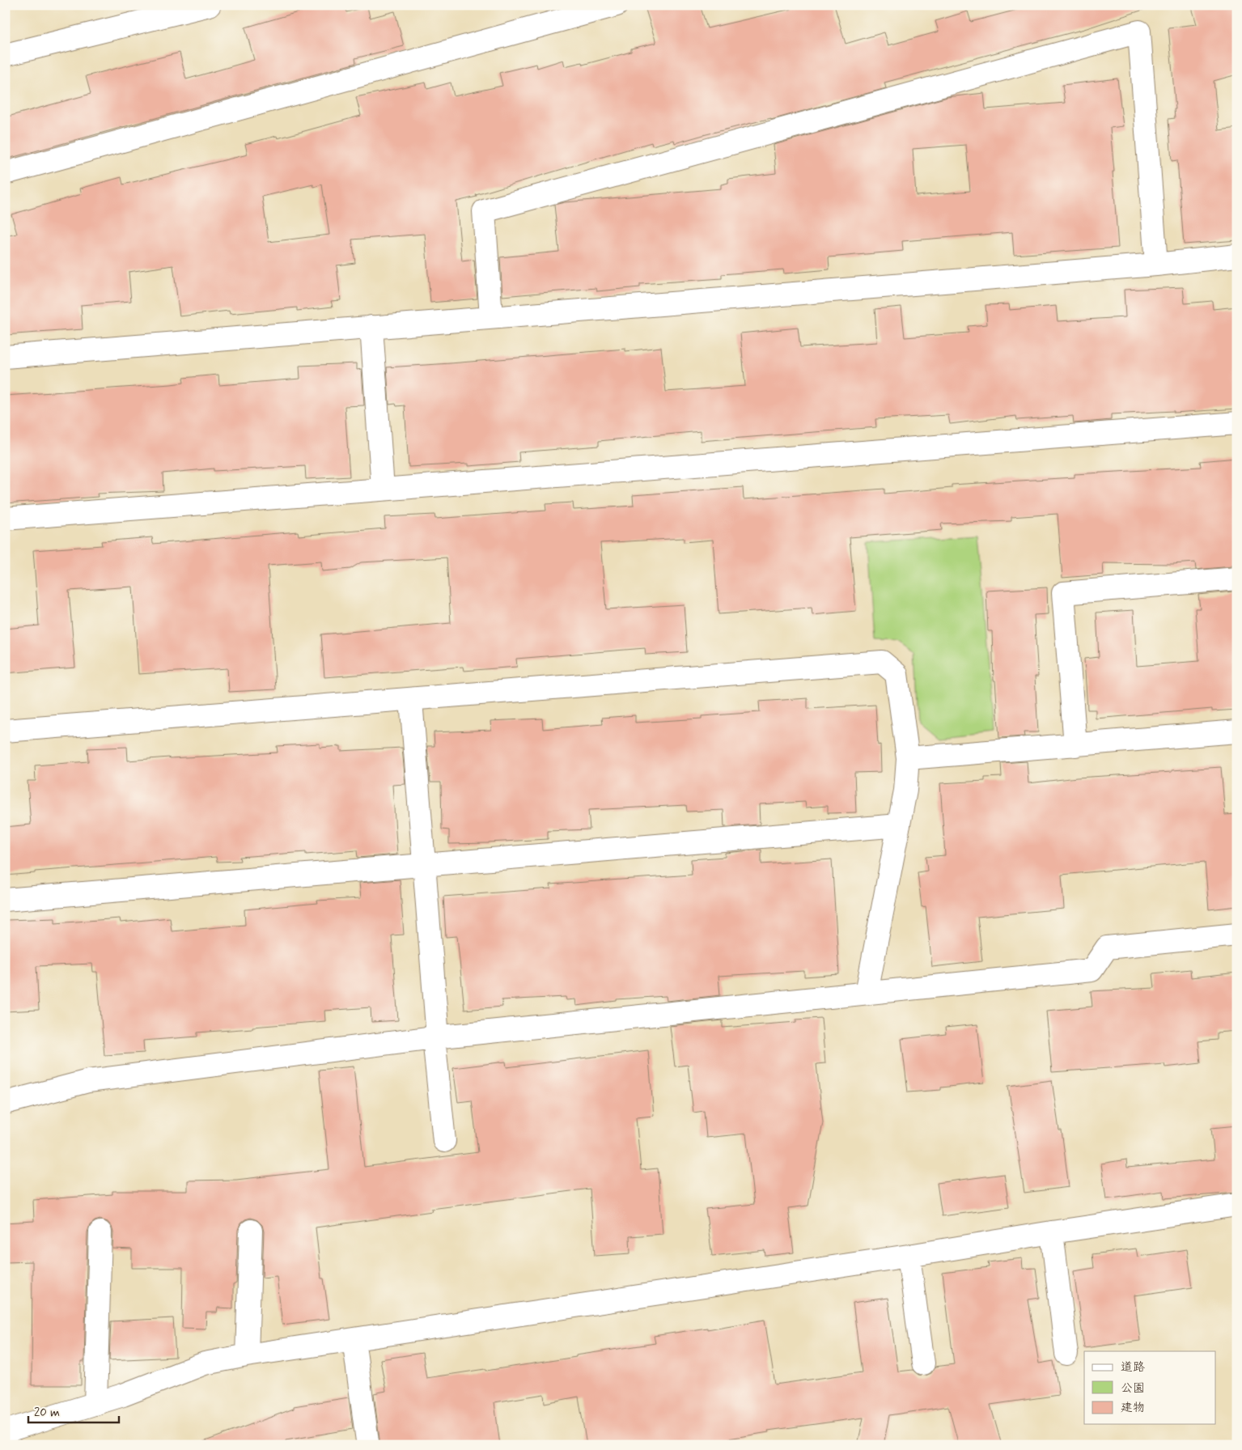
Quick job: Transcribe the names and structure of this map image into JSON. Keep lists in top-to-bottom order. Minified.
{"legend":["道路","公園","建物"],"scale_bar":"20 m"}
